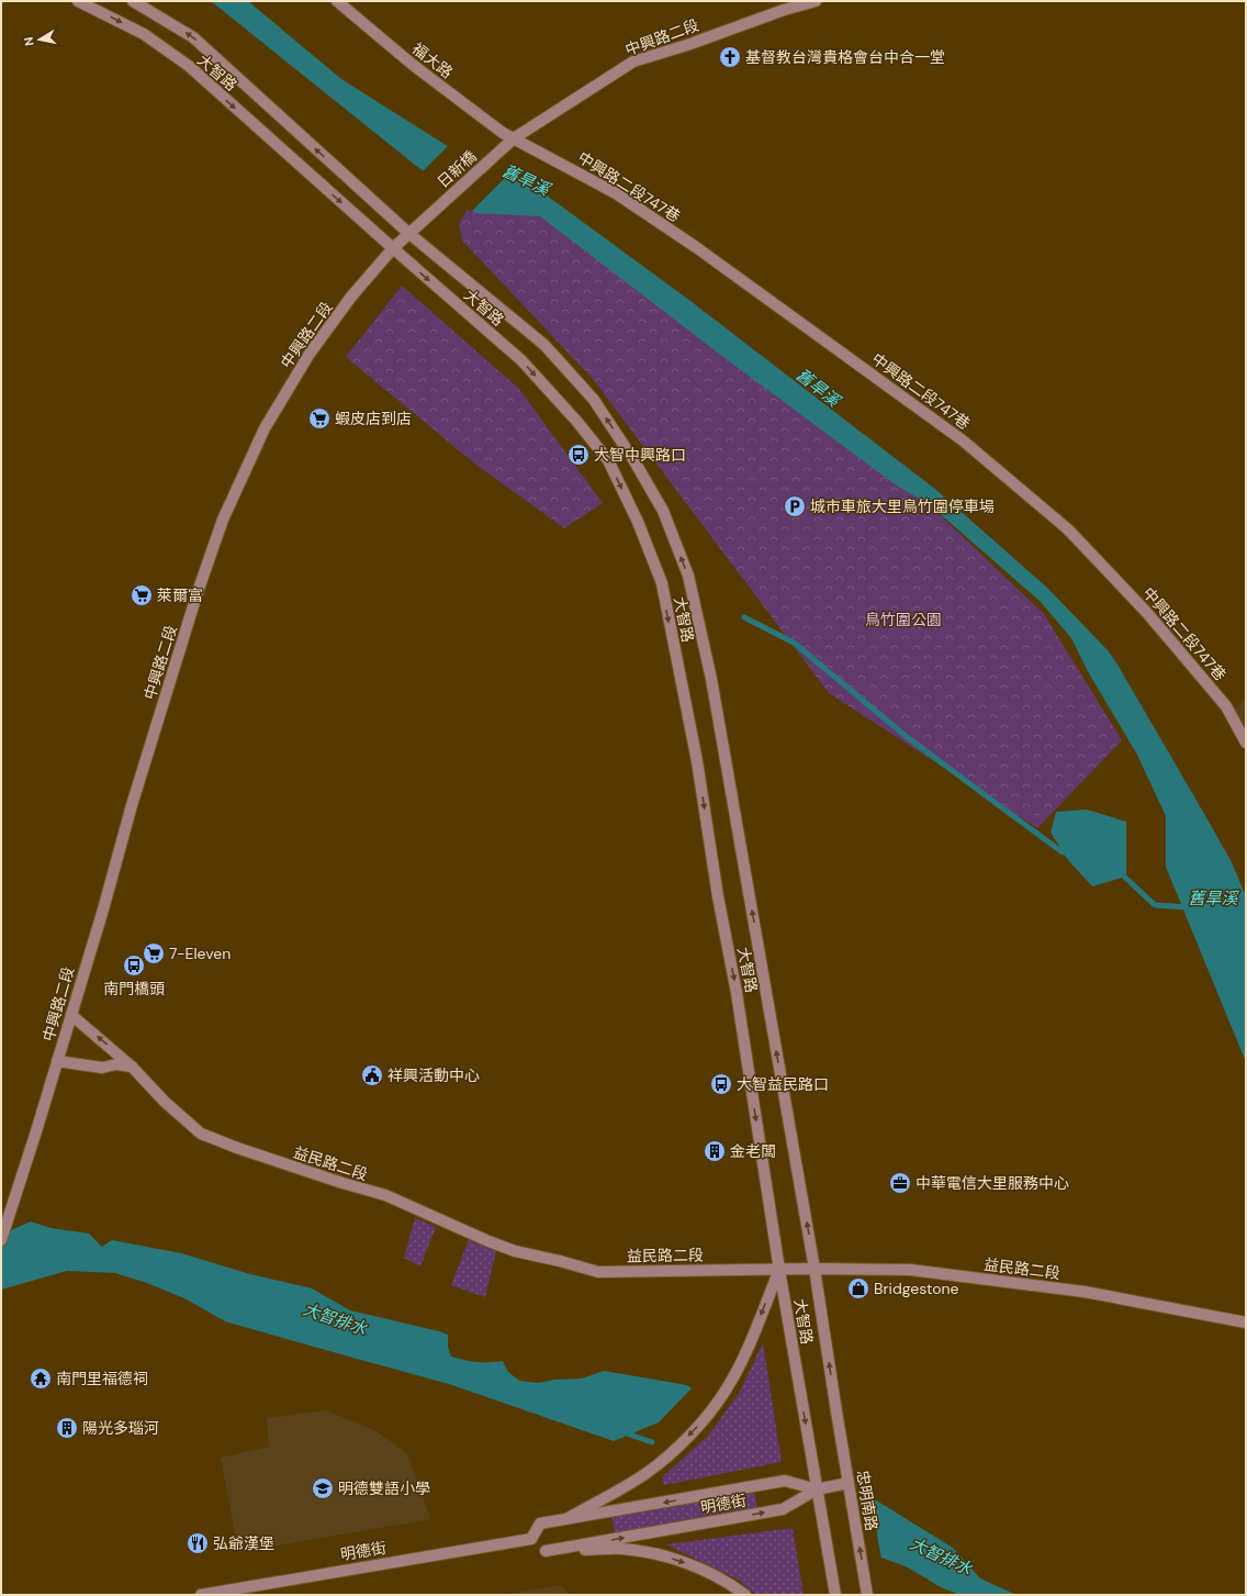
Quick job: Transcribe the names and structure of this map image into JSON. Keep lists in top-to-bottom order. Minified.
{"streets":{"street":["中興路二段","福大路","大智路","日新橋","中興路二段747巷","益民路二段","忠明南路","明德街"]},"crossings":[["中興路二段","福大路"],["中興路二段","大智路"],["中興路二段","日新橋"],["中興路二段","中興路二段747巷"],["中興路二段","益民路二段"],["福大路","中興路二段747巷"],["大智路","益民路二段"],["大智路","忠明南路"],["大智路","明德街"],["忠明南路","明德街"]],"water":["舊旱溪","大智排水"],"parks":["鳥竹圍公園"],"places":{"church":["基督教台灣貴格會台中合一堂"],"supermarket":["蝦皮店到店","萊爾富","7-Eleven"],"bus stop":["大智中興路口","南門橋頭","大智益民路口"],"parking":["城市車旅大里鳥竹圍停車場"],"public building":["祥興活動中心"],"building":["金老闆","陽光多瑙河"],"office":["中華電信大里服務中心"],"shop":["Bridgestone"],"temple":["南門里福德祠"],"school or university":["明德雙語小學"],"restaurant":["弘爺漢堡"]},"north":"left"}
